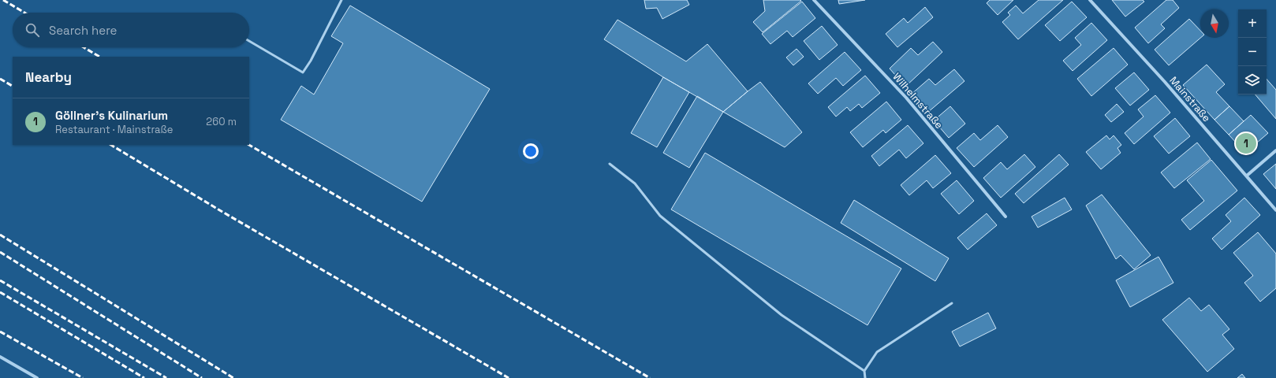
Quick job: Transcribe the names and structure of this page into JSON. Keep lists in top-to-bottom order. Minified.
{"streets":{"street":["Mainstraße","Wilhelmstraße"]},"north":"bottom","page":{"map_buttons":["+","−"],"search":"Search here","heading":"Nearby","list":[{"mark":"1","name":"Göllner's Kulinarium","note":"Restaurant · Mainstraße","value":"260 m"}],"pins":"1"}}
